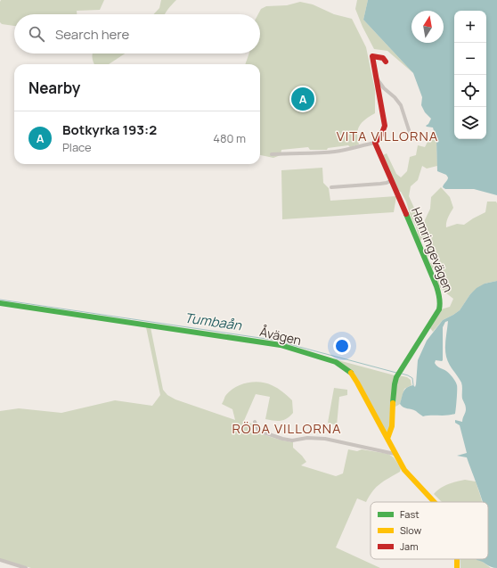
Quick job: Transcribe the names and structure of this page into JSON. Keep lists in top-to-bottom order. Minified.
{"streets":{"street":["Hamringevägen","Åvägen"]},"crossings":[["Hamringevägen","Åvägen"]],"districts":["VITA VILLORNA","RÖDA VILLORNA"],"water":["Tumbaån"],"legend":["Fast","Slow","Jam"],"north":"top","page":{"map_buttons":["+","−"],"search":"Search here","heading":"Nearby","pins":"A","list":[{"mark":"A","name":"Botkyrka 193:2","note":"Place","value":"480 m"}]}}
